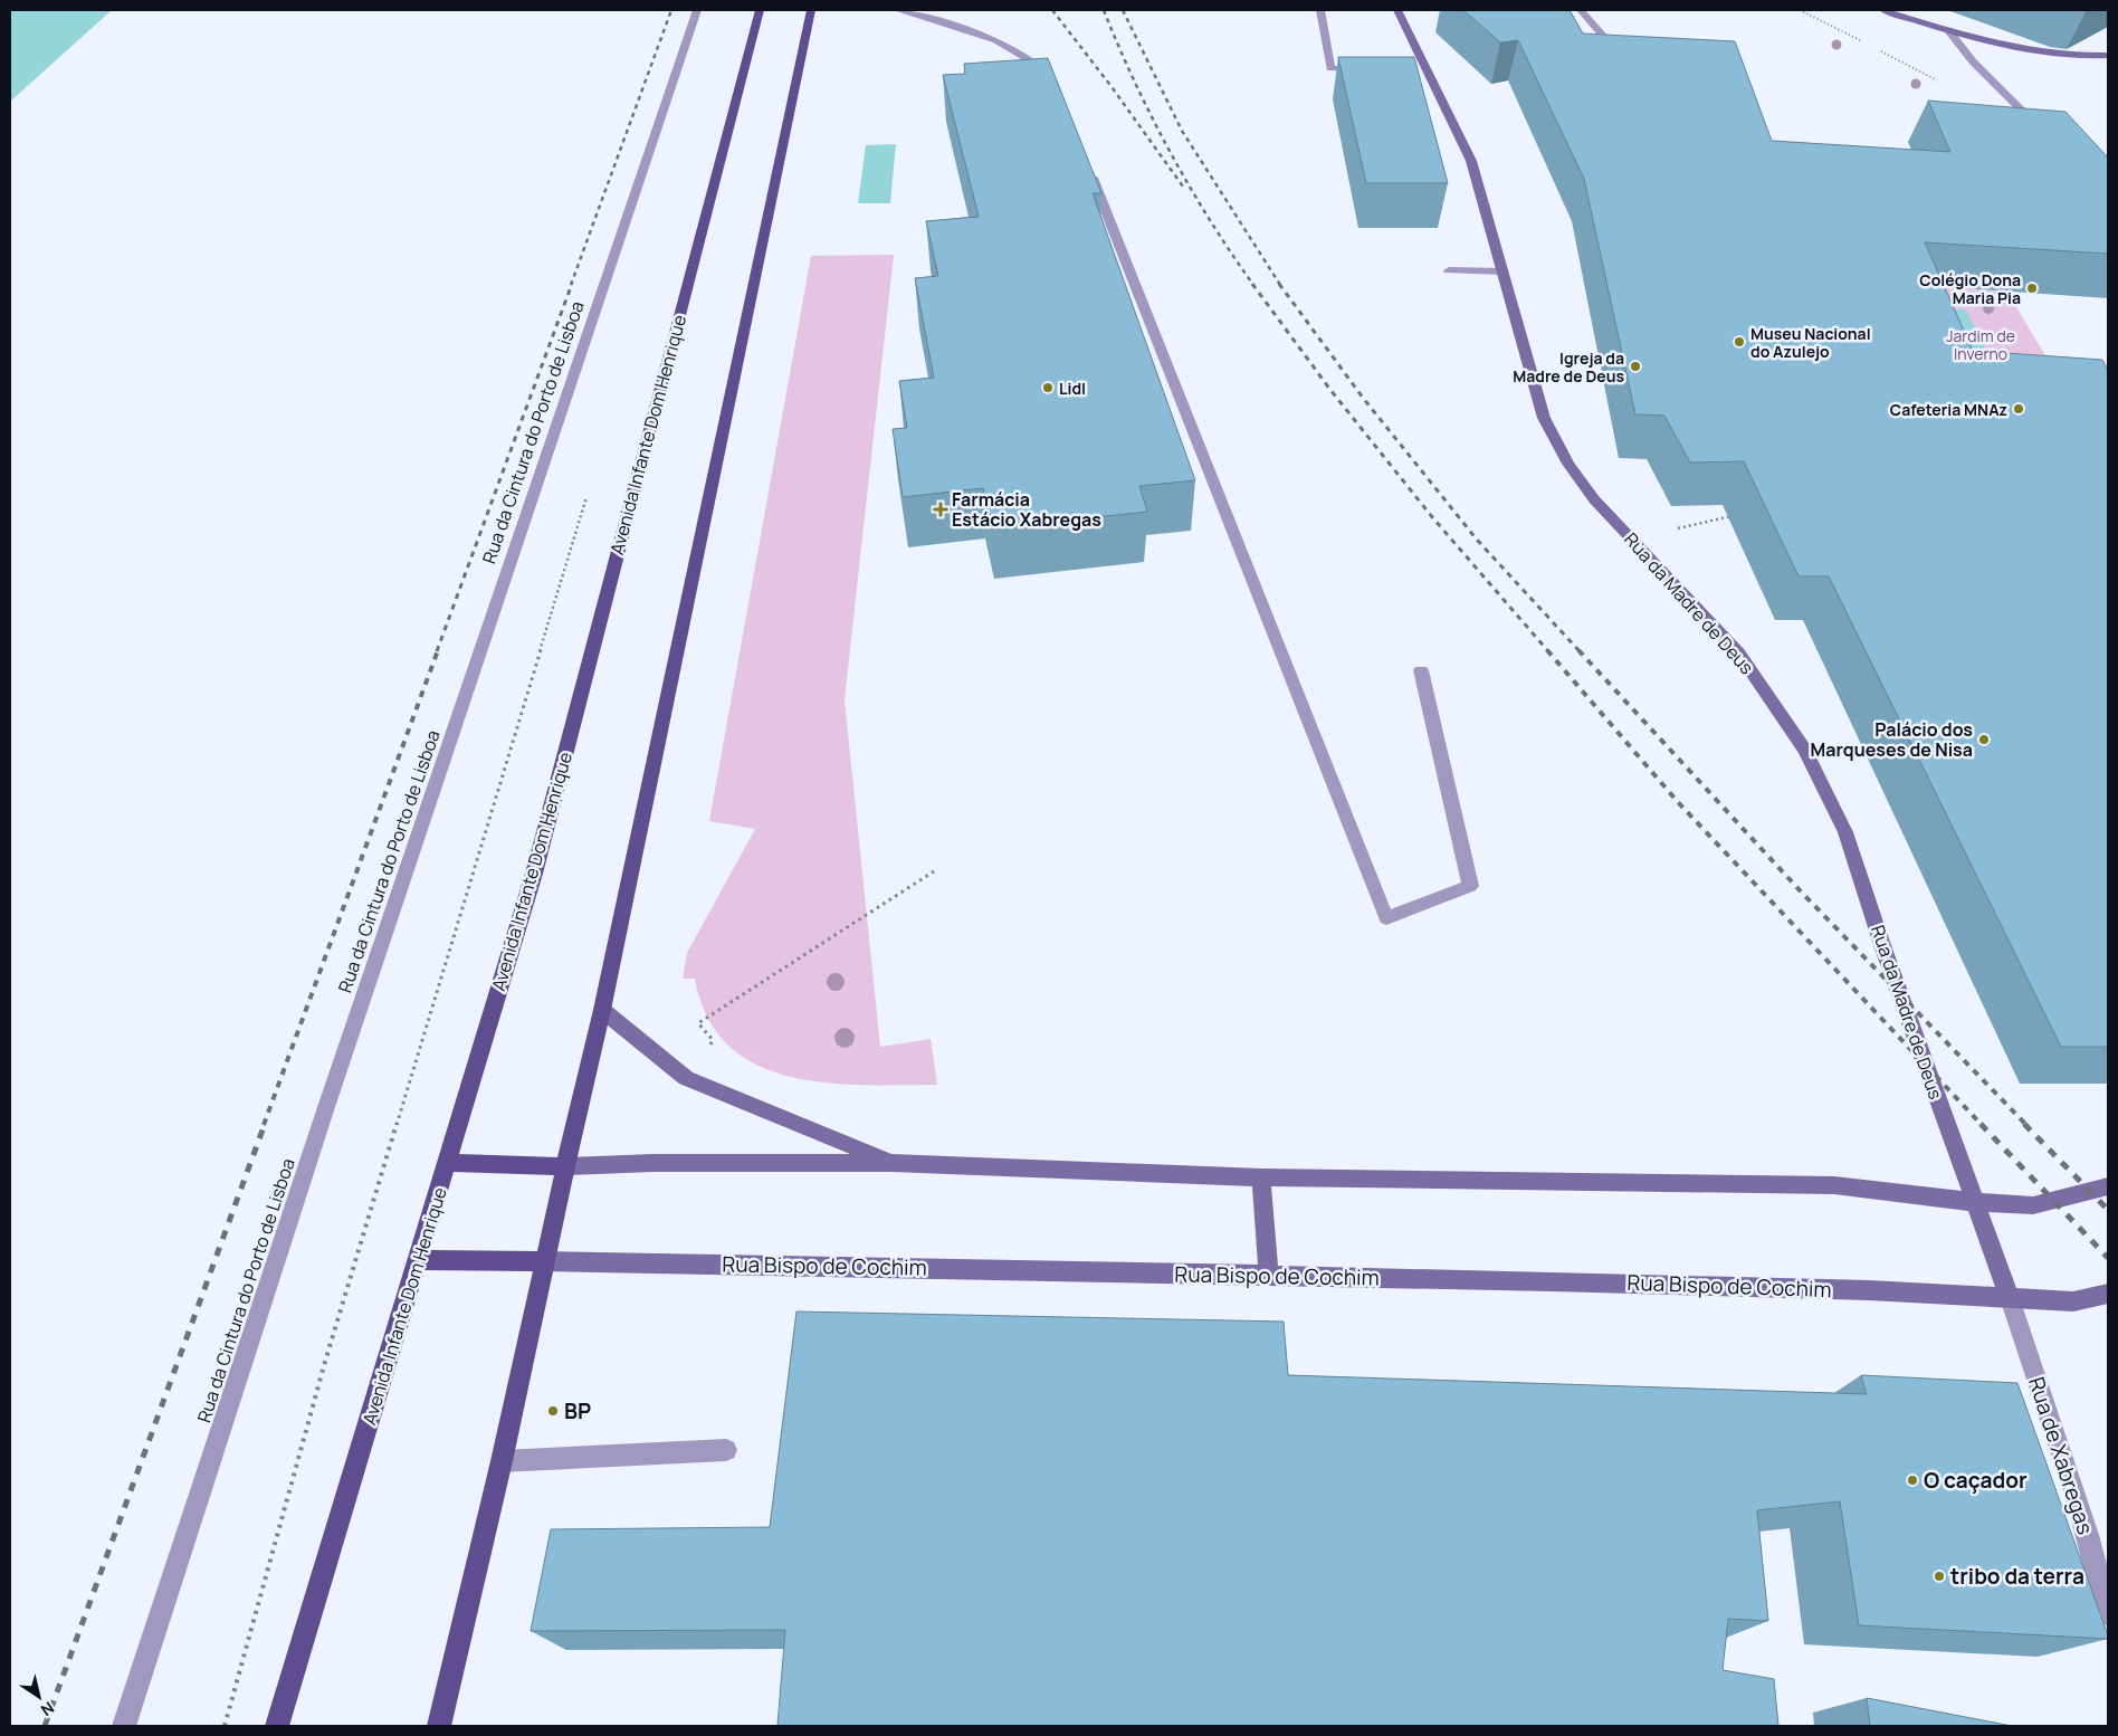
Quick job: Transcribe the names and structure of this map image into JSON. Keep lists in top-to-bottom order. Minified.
{"streets":{"main road":["Avenida Infante Dom Henrique","Rua da Madre de Deus","Rua Bispo de Cochim"],"street":["Rua da Cintura do Porto de Lisboa","Rua de Xabregas"]},"crossings":[["Rua da Madre de Deus","Rua Bispo de Cochim"],["Rua da Madre de Deus","Rua de Xabregas"],["Rua Bispo de Cochim","Rua de Xabregas"]],"parks":["Jardim de Inverno"],"places":{"other":["Colégio Dona Maria Pia","Museu Nacional do Azulejo","Igreja da Madre de Deus","Lidl","Cafeteria MNAz","Palácio dos Marqueses de Nisa","BP","O caçador","tribo da terra"],"health":["Farmácia Estácio Xabregas"]},"north":"bottom right"}
